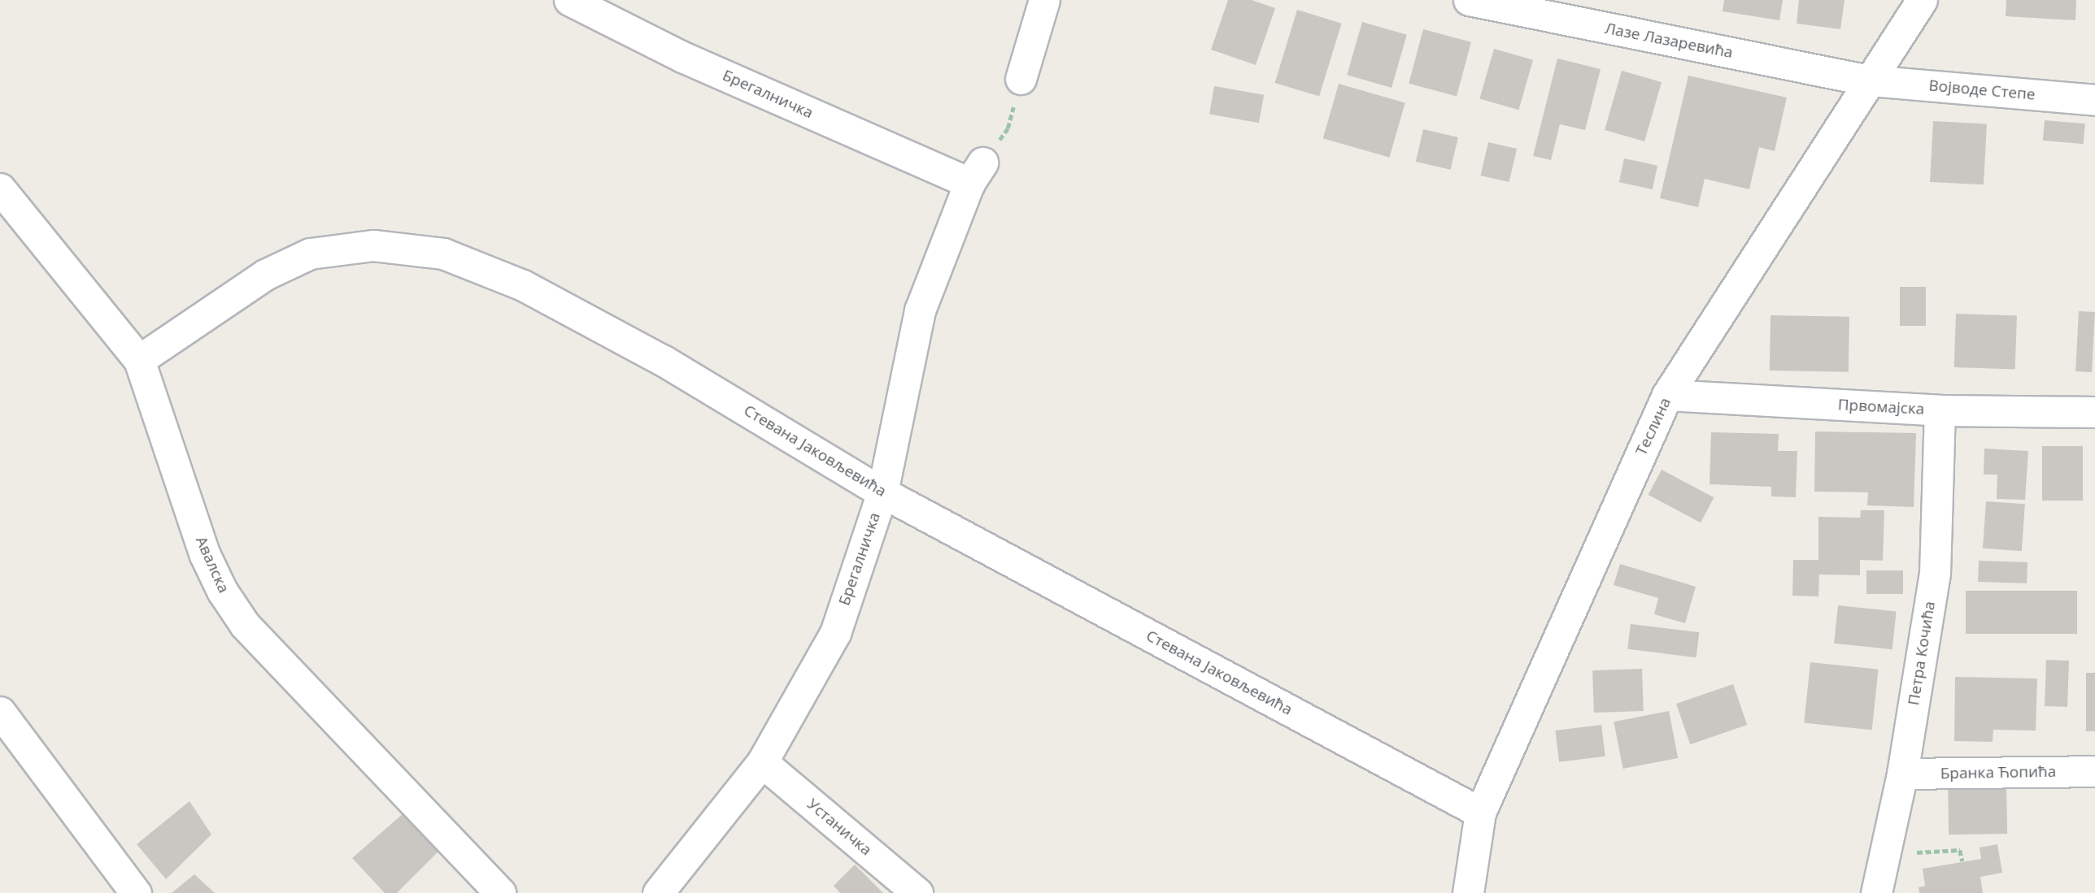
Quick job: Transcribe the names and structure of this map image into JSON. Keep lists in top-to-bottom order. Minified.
{"streets":{"street":["Лазе Лазаревића","Војводе Степе","Брегалничка","Првомајска","Теслина","Стевана Јаковљевића","Авалска","Петра Кочића","Бранка Ћопића","Устаничка"]},"crossings":[["Лазе Лазаревића","Војводе Степе"],["Лазе Лазаревића","Теслина"],["Војводе Степе","Теслина"],["Брегалничка","Стевана Јаковљевића"],["Брегалничка","Устаничка"],["Првомајска","Теслина"],["Првомајска","Петра Кочића"],["Теслина","Стевана Јаковљевића"],["Стевана Јаковљевића","Авалска"],["Петра Кочића","Бранка Ћопића"]]}
